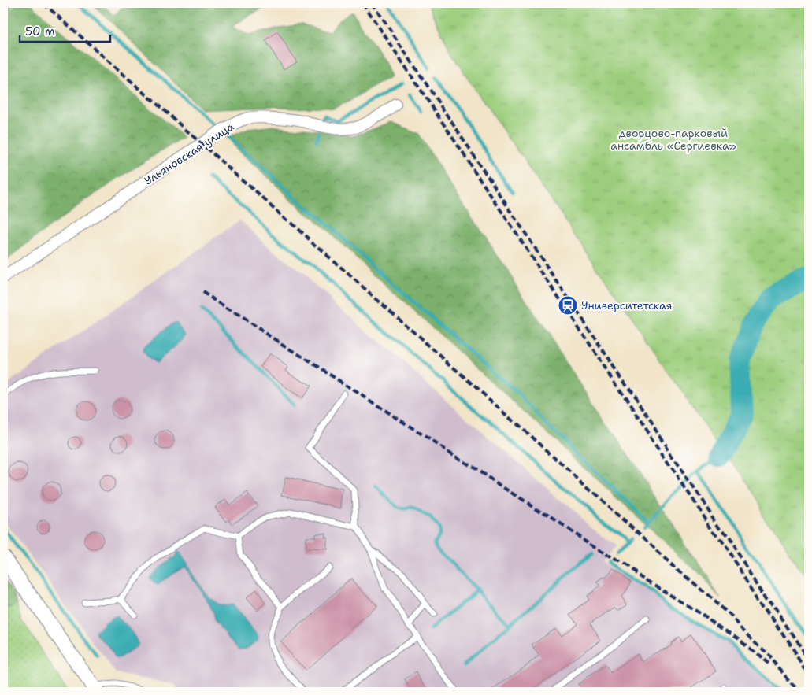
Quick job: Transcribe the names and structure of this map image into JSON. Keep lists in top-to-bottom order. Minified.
{"streets":{"street":["Ульяновская улица"]},"parks":["дворцово-парковый ансамбль «Сергиевка»"],"places":{"station":["Университетская"]},"scale_bar":"50 m"}
